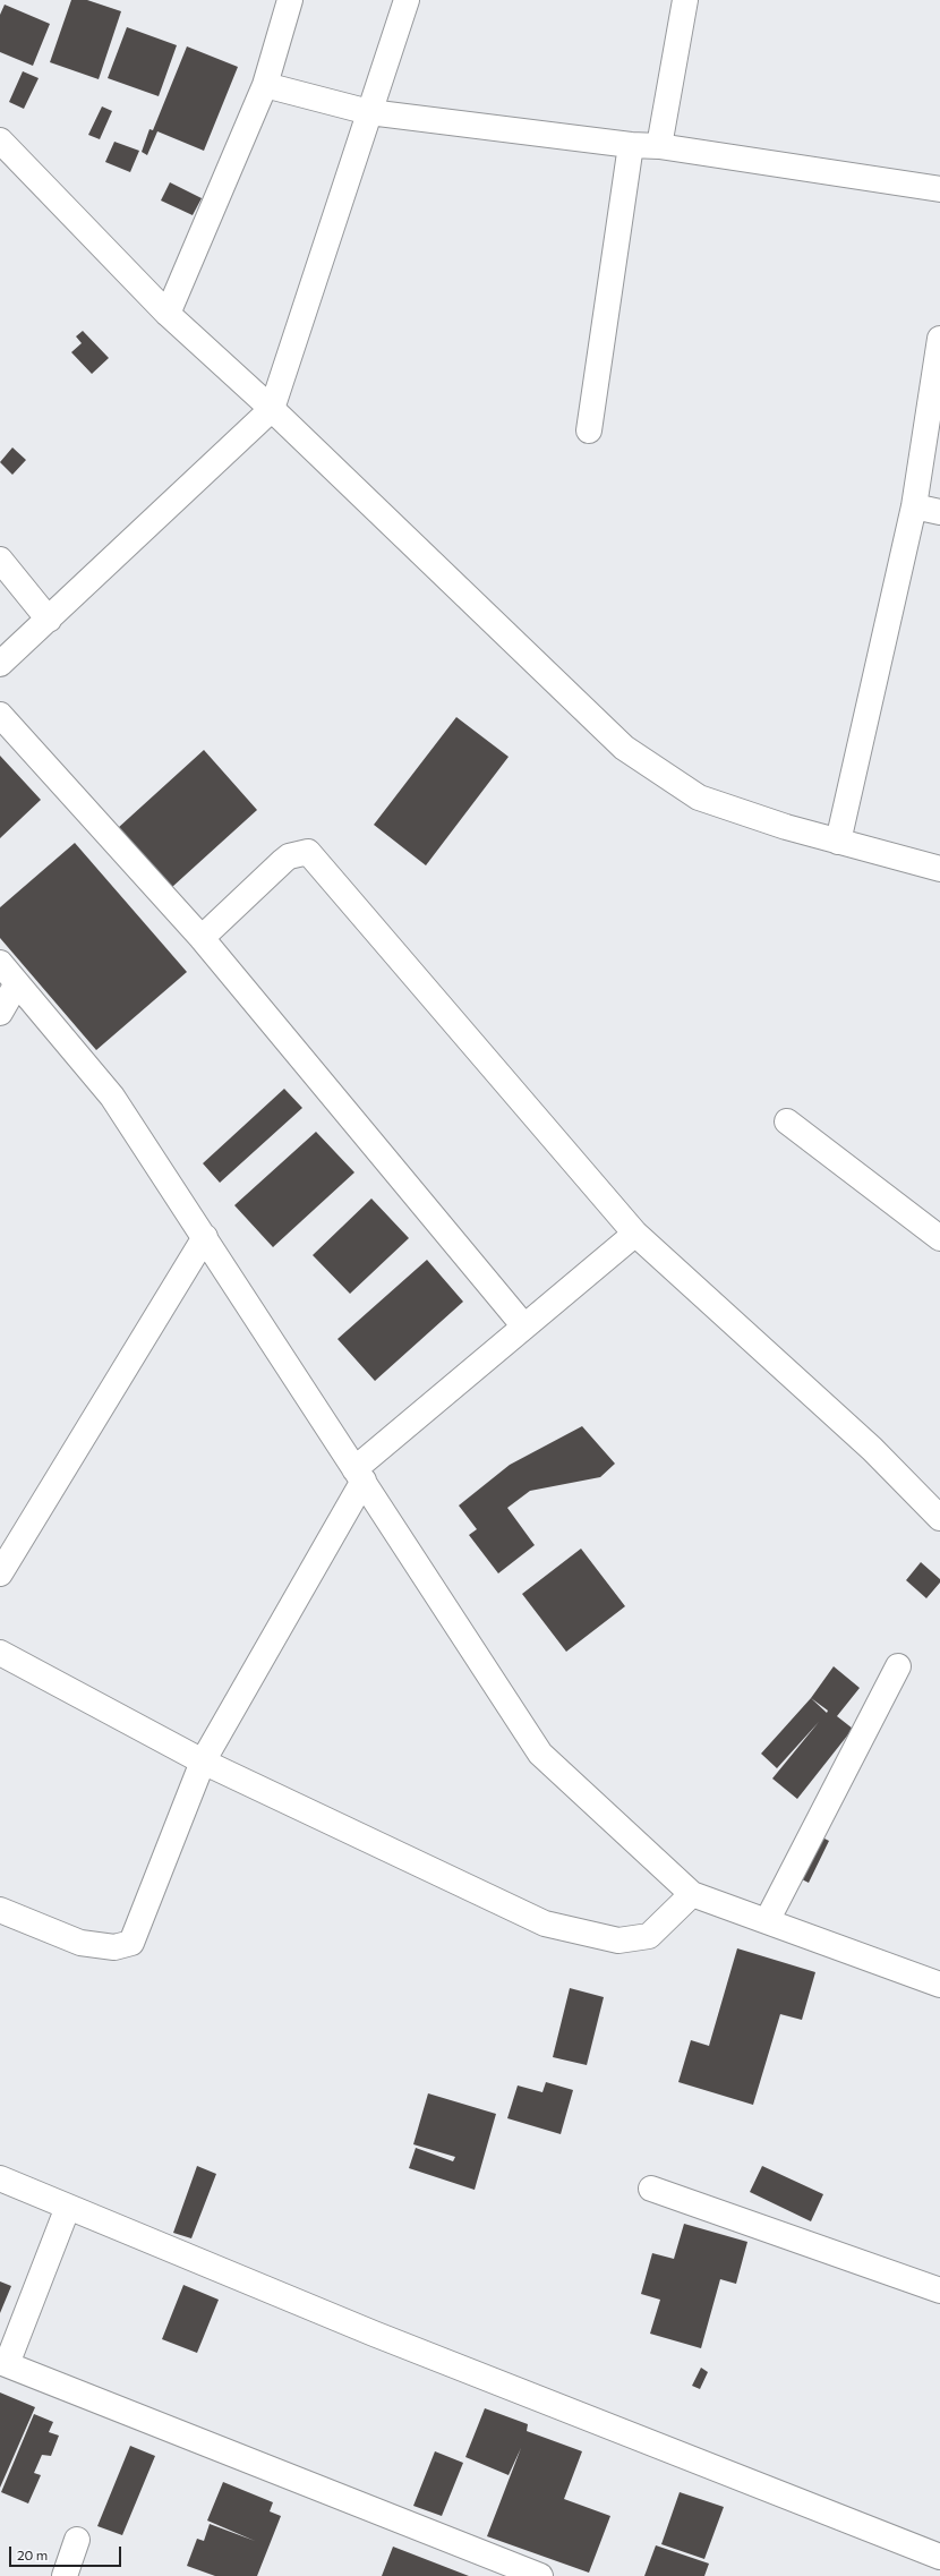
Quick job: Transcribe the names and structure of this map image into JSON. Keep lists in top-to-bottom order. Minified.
{"scale_bar":"20 m"}
